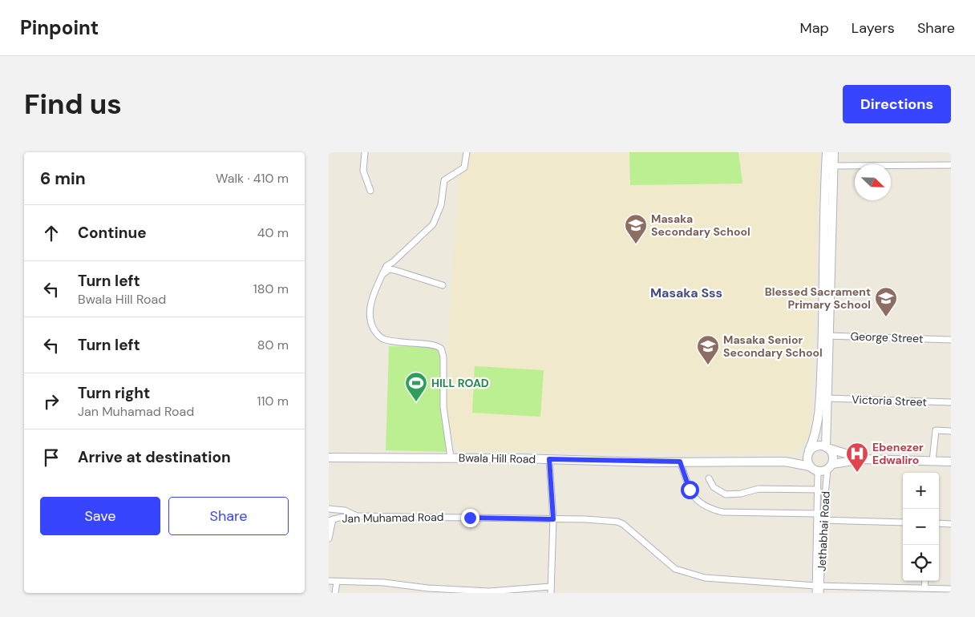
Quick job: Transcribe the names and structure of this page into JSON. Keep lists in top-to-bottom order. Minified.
{"streets":{"street":["George Street","Victoria Street","Bwala Hill Road","Jan Muhamad Road","Jethabhai Road"]},"crossings":[["Bwala Hill Road","Jethabhai Road"],["Jan Muhamad Road","Jethabhai Road"]],"districts":["Masaka Sss"],"places":{"school or university":["Masaka Secondary School","Blessed Sacrament Primary School","Masaka Senior Secondary School"],"sports":["HILL ROAD"],"hospital":["Ebenezer Edwaliro"]},"north":"bottom right","page":{"header":"Pinpoint","nav":["Map","Layers","Share"],"buttons":["Directions",["Save","Share"]],"title":"Find us","heading":["6 min","Walk · 410 m"],"list":[["Continue","40 m"],["Turn left","Bwala Hill Road","180 m"],["Turn left","80 m"],["Turn right","Jan Muhamad Road","110 m"],"Arrive at destination"],"map_buttons":["+","−"]}}
